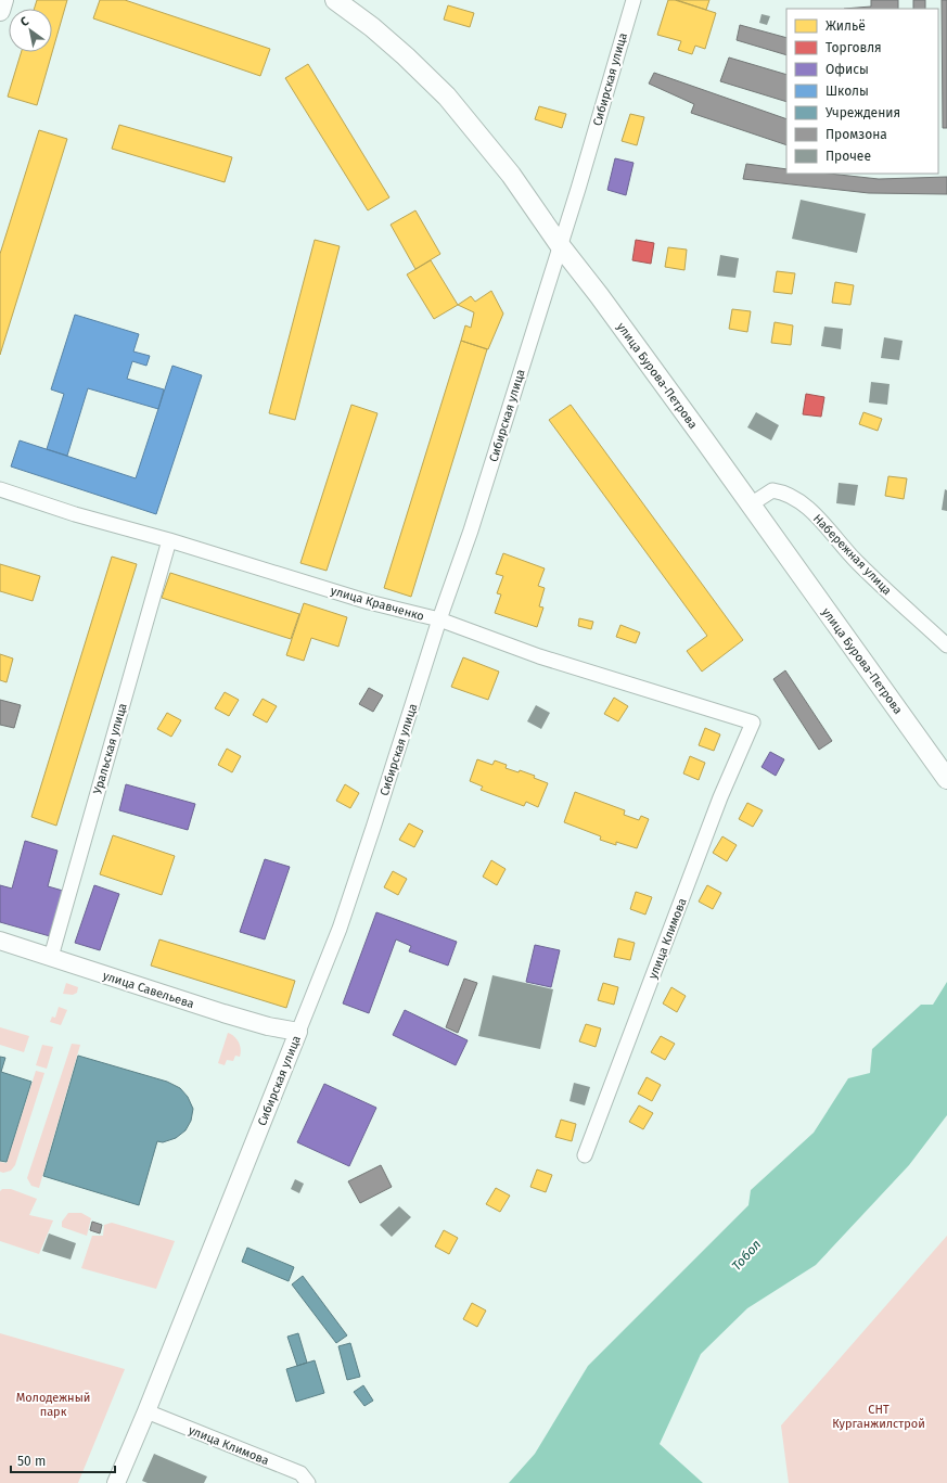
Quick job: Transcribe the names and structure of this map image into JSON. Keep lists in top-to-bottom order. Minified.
{"streets":{"main road":["улица Бурова-Петрова"],"street":["Сибирская улица","Набережная улица","улица Кравченко","Уральская улица","улица Климова","улица Савельева"]},"crossings":[["Сибирская улица","улица Бурова-Петрова"],["Сибирская улица","улица Кравченко"],["Сибирская улица","улица Климова"],["Сибирская улица","улица Савельева"],["улица Бурова-Петрова","Набережная улица"],["улица Кравченко","Уральская улица"],["улица Кравченко","улица Климова"],["Уральская улица","улица Савельева"]],"water":["Тобол"],"parks":["Молодежный парк","СНТ Курганжилстрой"],"legend":["Жильё","Торговля","Офисы","Школы","Учреждения","Промзона","Прочее"],"scale_bar":"50 m","north":"top left"}
